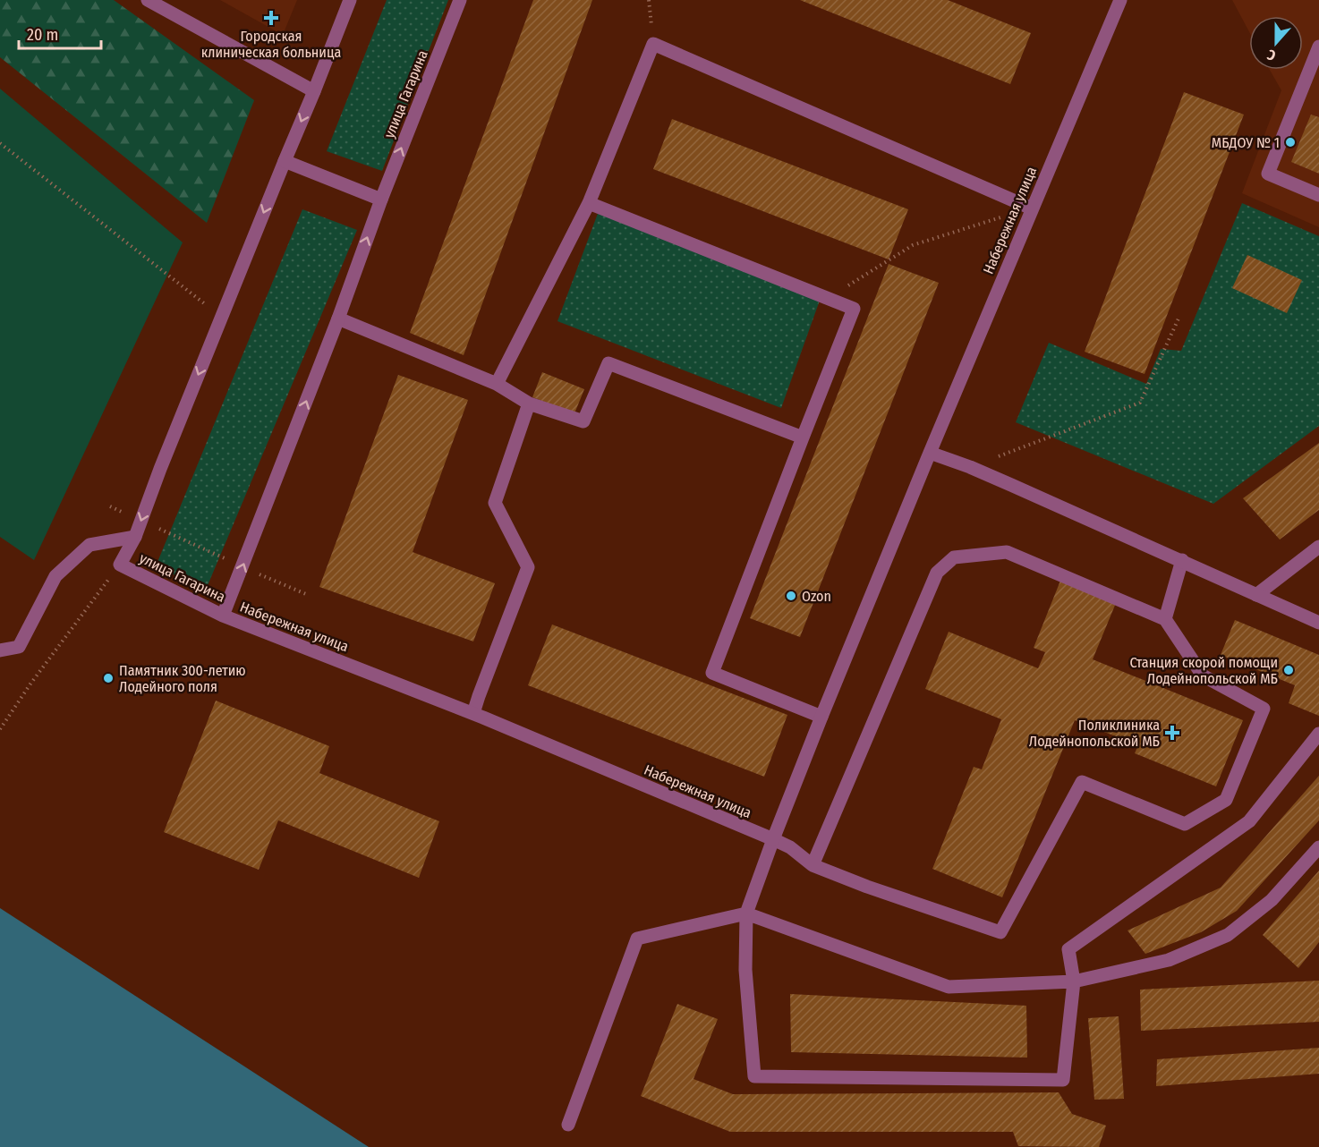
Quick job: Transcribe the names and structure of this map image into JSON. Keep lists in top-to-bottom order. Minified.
{"streets":{"street":["улица Гагарина","Набережная улица"]},"crossings":[["улица Гагарина","Набережная улица"]],"places":{"health":["Городская клиническая больница","Поликлиника Лодейнопольской МБ"],"other":["МБДОУ № 1","Ozon","Станция скорой помощи Лодейнопольской МБ","Памятник 300-летию Лодейного поля"]},"scale_bar":"20 m","north":"bottom"}
